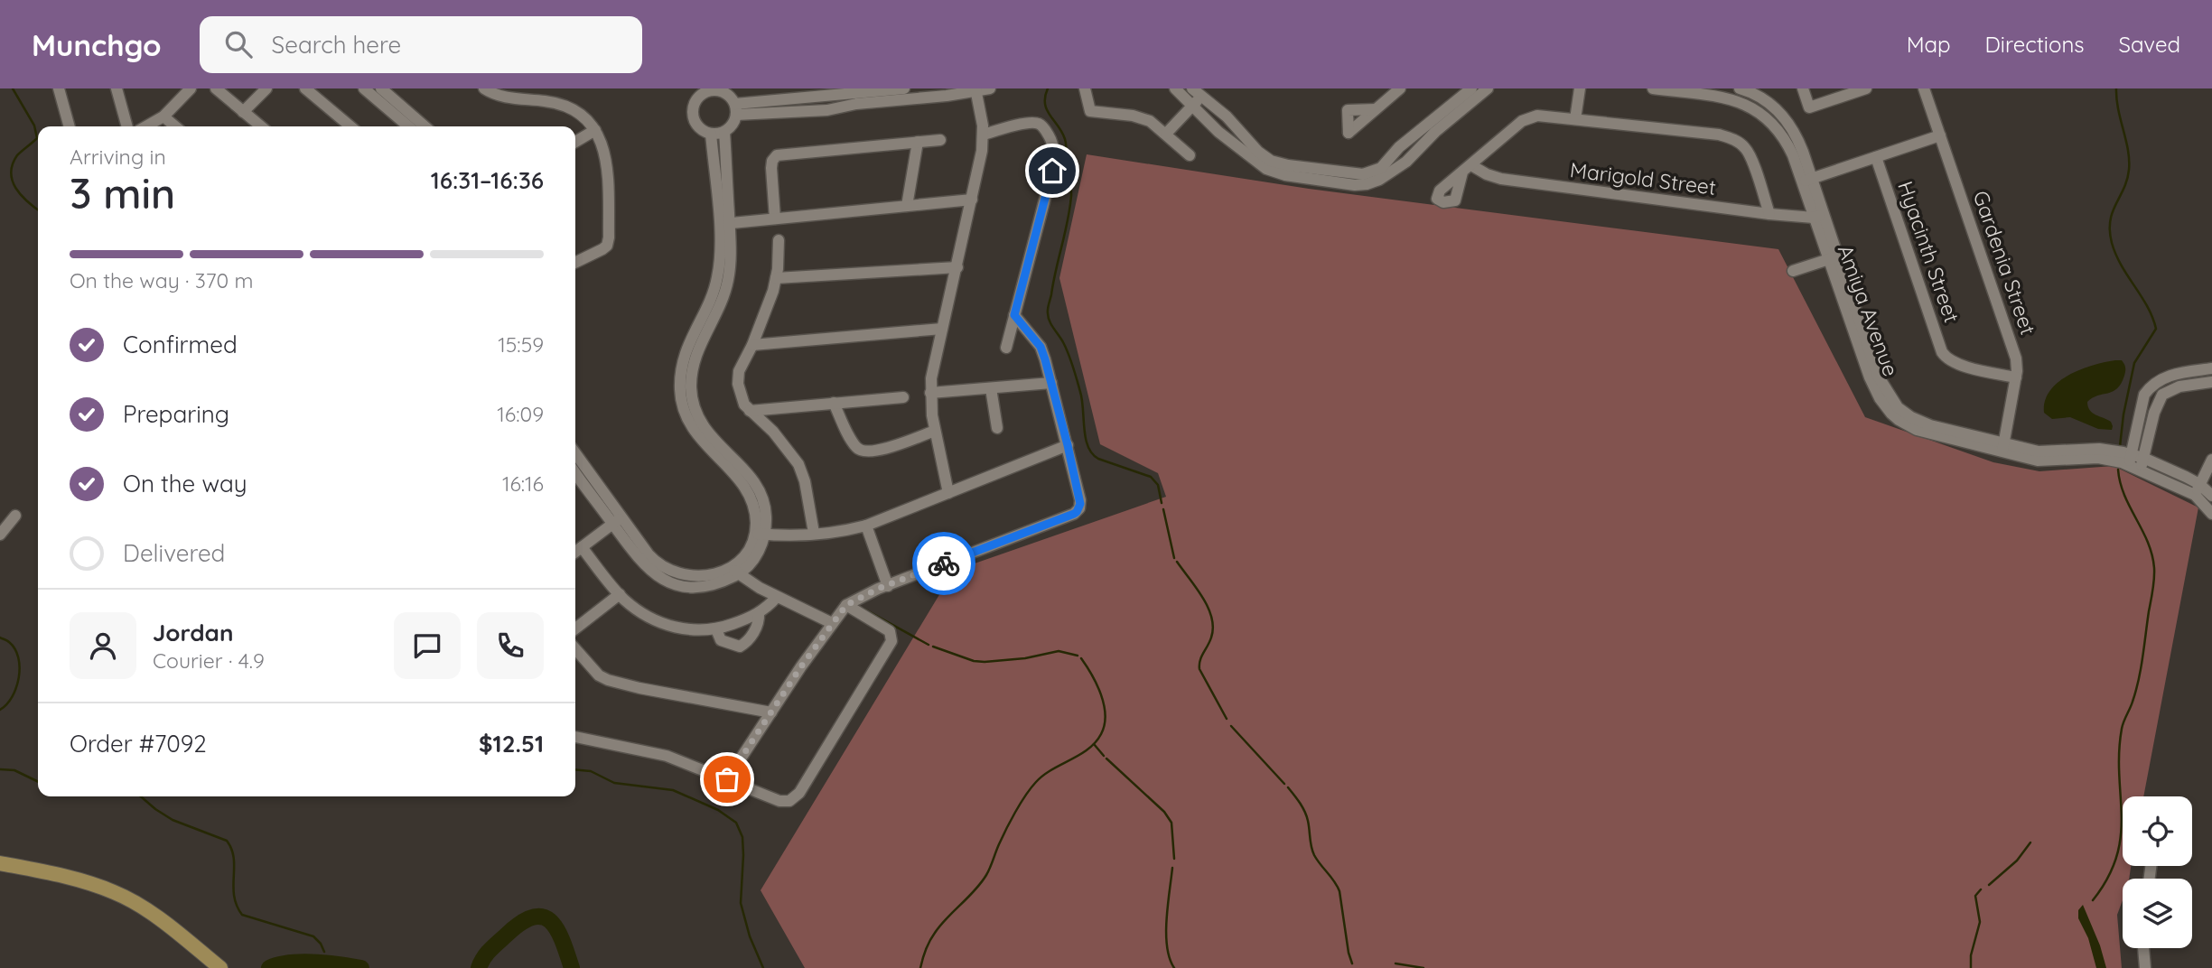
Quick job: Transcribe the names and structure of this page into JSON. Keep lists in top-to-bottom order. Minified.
{"streets":{"street":["Marigold Street","Hyacinth Street","Gardenia Street","Amiya Avenue"]},"crossings":[["Marigold Street","Amiya Avenue"],["Hyacinth Street","Gardenia Street"],["Gardenia Street","Amiya Avenue"]],"page":{"header":"Munchgo","search":"Search here","nav":["Map","Directions","Saved"],"heading":["3 min","Arriving in","16:31–16:36"],"panel":["Jordan","Courier · 4.9","Order #7092","$12.51"],"bar":"On the way · 370 m","list":[["Confirmed","15:59"],["Preparing","16:09"],["On the way","16:16"],"Delivered"]}}
